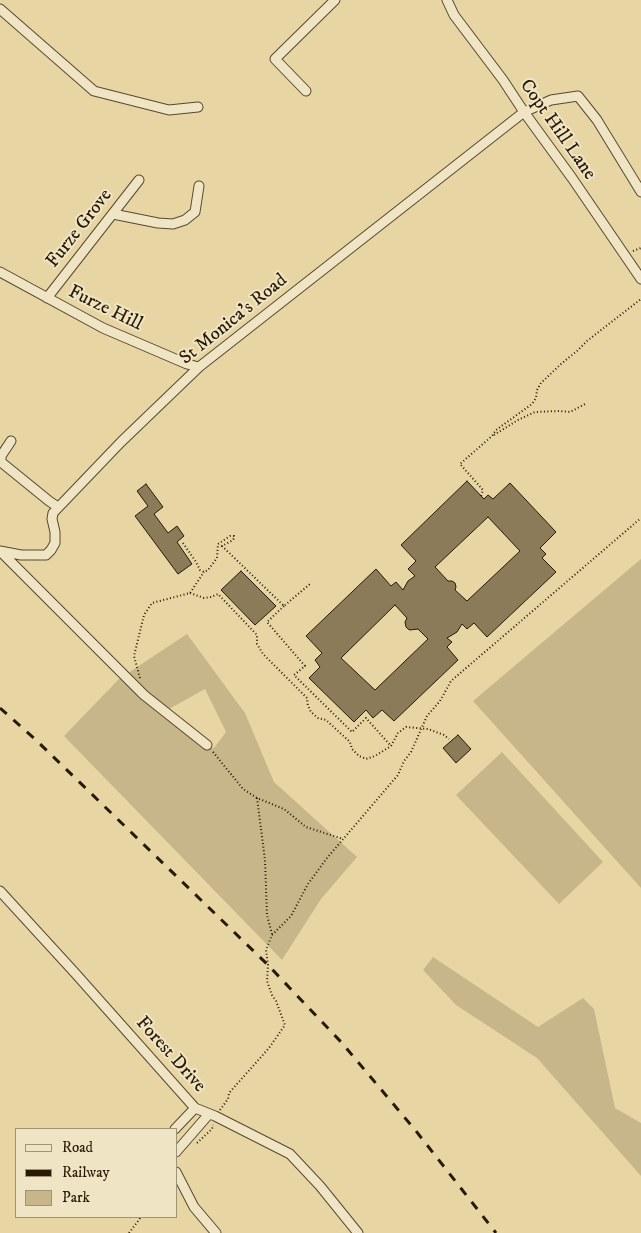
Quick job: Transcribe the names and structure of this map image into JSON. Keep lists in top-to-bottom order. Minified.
{"streets":{"street":["Copt Hill Lane","Furze Grove","Furze Hill","St Monica's Road","Forest Drive"]},"crossings":[["Copt Hill Lane","St Monica's Road"],["Furze Grove","Furze Hill"],["Furze Hill","St Monica's Road"]],"legend":["Road","Railway","Park"]}
